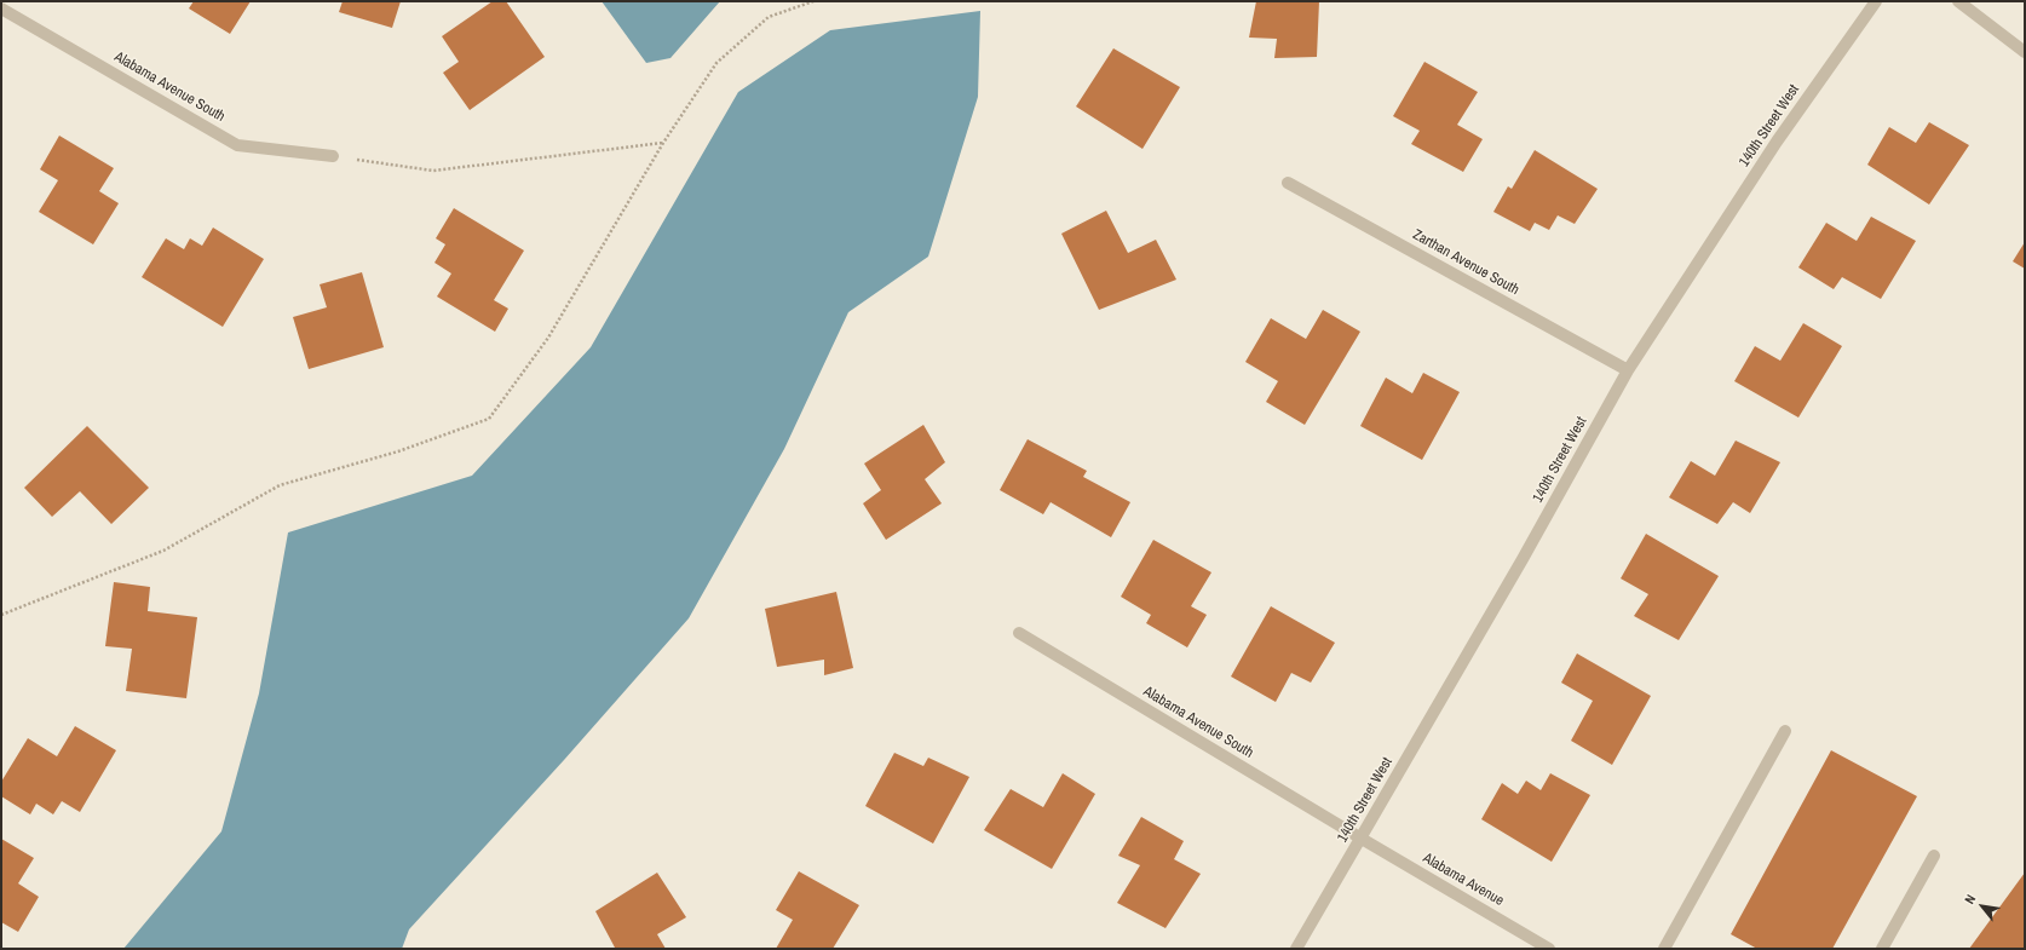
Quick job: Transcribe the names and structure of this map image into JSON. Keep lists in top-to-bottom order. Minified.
{"streets":{"street":["Alabama Avenue South","140th Street West","Zarthan Avenue South","Alabama Avenue"]},"crossings":[["Alabama Avenue South","140th Street West"],["Alabama Avenue South","Alabama Avenue"],["140th Street West","Zarthan Avenue South"],["140th Street West","Alabama Avenue"]],"north":"top left"}
